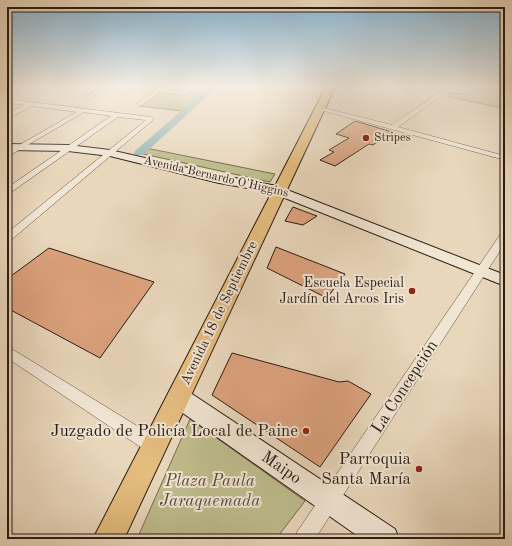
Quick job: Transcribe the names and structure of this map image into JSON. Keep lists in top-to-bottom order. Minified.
{"streets":{"main road":["Avenida 18 de Septiembre"],"street":["Avenida Bernardo O'Higgins","La Concepción","Maipo"]},"crossings":[["Avenida Bernardo O'Higgins","Avenida 18 de Septiembre"],["Avenida Bernardo O'Higgins","La Concepción"],["Avenida 18 de Septiembre","Maipo"],["La Concepción","Maipo"]],"parks":["Plaza Paula Jaraquemada"],"places":["Stripes","Escuela Especial Jardín del Arcos Iris","Juzgado de Policía Local de Paine","Parroquia Santa María"]}
